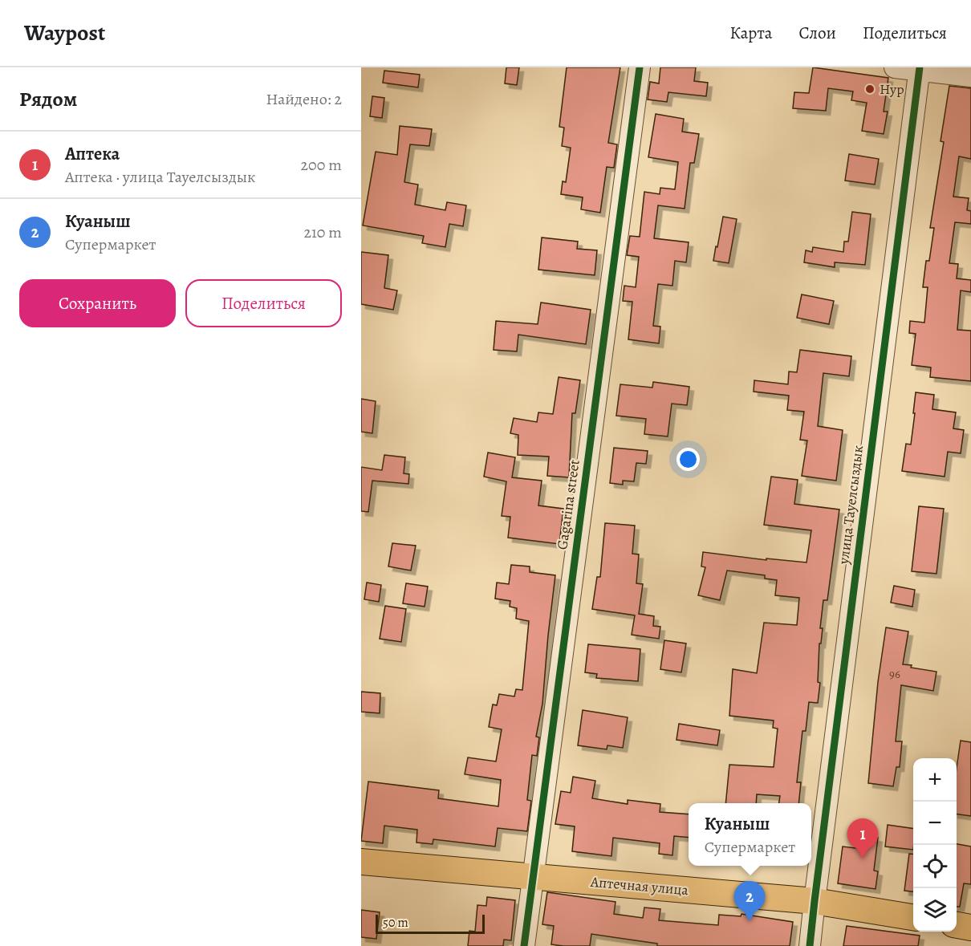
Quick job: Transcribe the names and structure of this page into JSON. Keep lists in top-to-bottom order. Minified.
{"streets":{"main road":["Аптечная улица"],"street":["Gagarina street","улица Тауелсыздык"]},"crossings":[["Gagarina street","Аптечная улица"],["улица Тауелсыздык","Аптечная улица"]],"places":["Нур"],"house_numbers":["96"],"scale_bar":"50 m","page":{"header":"Waypost","nav":["Карта","Слои","Поделиться"],"heading":["Рядом","Найдено: 2"],"list":[{"mark":"1","name":"Аптека","note":"Аптека · улица Тауелсыздык","value":"200 m"},{"mark":"2","name":"Куаныш","note":"Супермаркет","value":"210 m"}],"buttons":["Сохранить","Поделиться"],"map_buttons":["+","−"],"popup":["Куаныш","Супермаркет"],"pins":["1","2"],"scale":"50 m"}}
